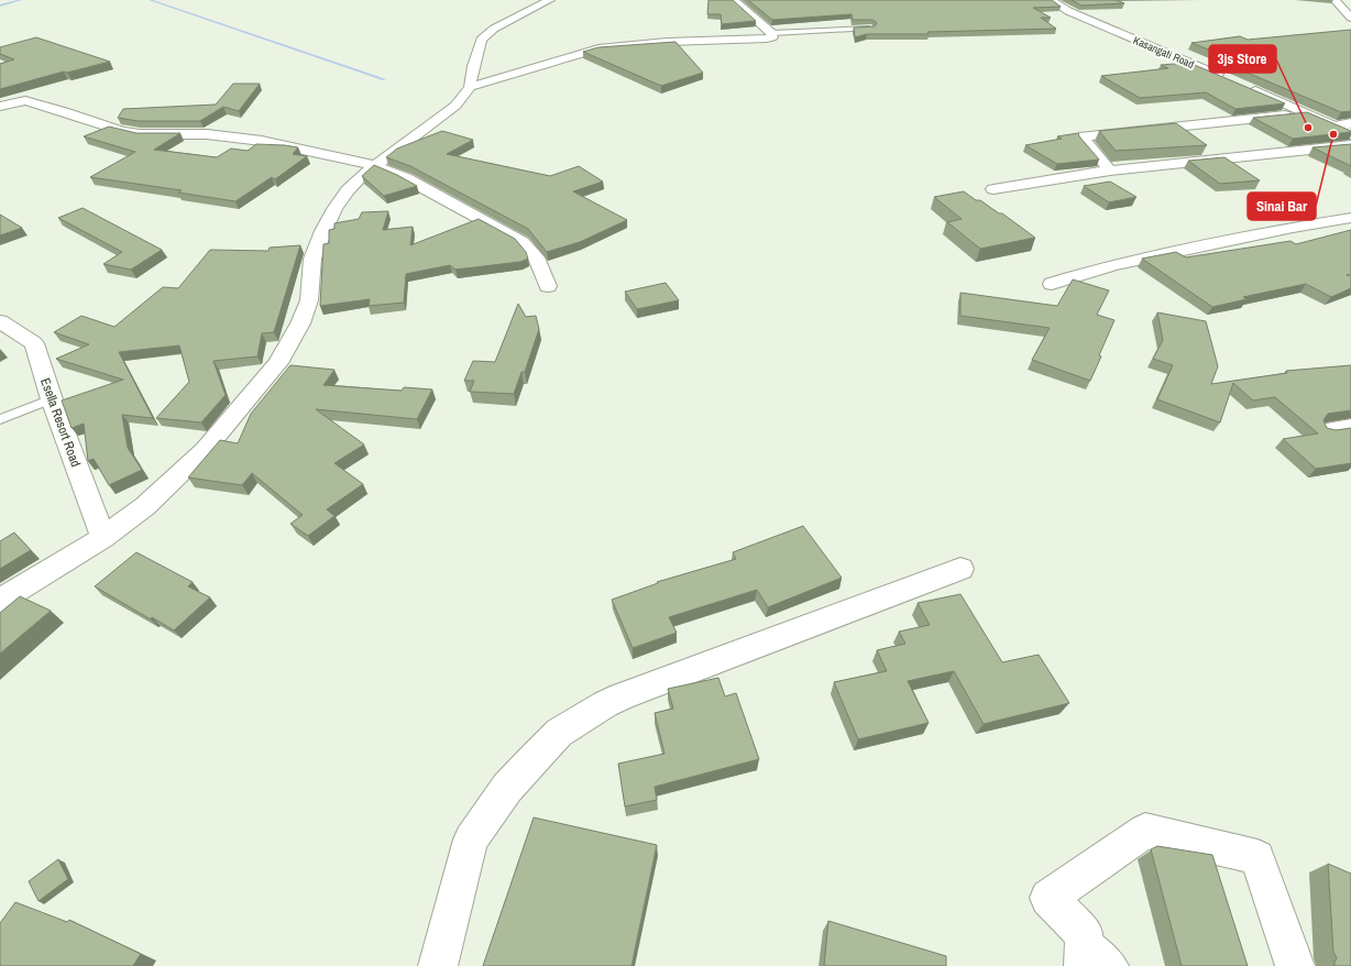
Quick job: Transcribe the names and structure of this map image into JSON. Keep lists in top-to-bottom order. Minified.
{"streets":{"street":["Kasangati Road","Esella Resort Road"]},"places":["3js Store","Sinai Bar"]}
